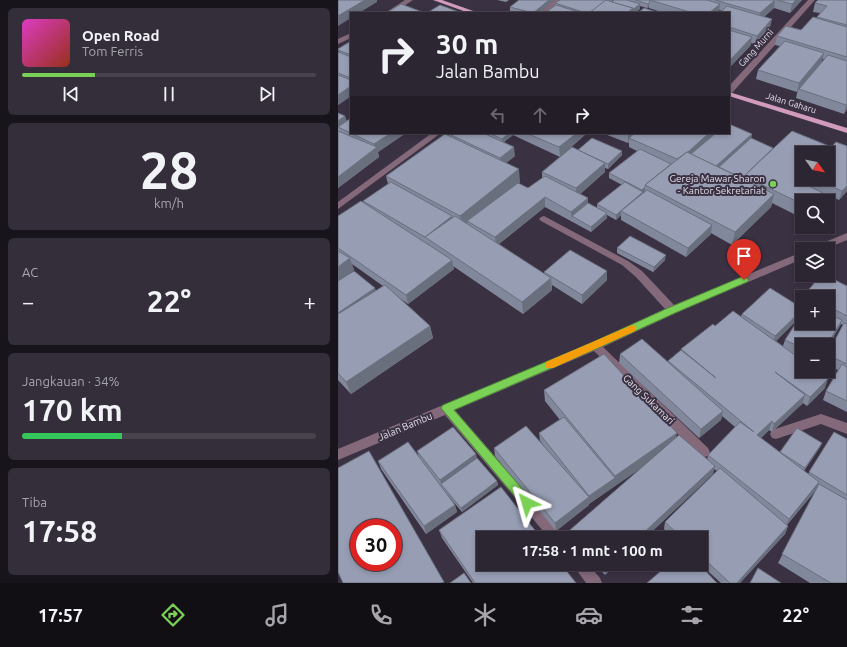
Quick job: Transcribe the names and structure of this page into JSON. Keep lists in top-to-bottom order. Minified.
{"streets":{"main road":["Jalan Gaharu"],"street":["Gang Murni","Gang Sukamari","Jalan Bambu"]},"crossings":[["Gang Sukamari","Jalan Bambu"]],"places":["Gereja Mawar Sharon - Kantor Sekretariat"],"north":"bottom right","page":{"turn":["30 m","Jalan Bambu"],"song":["Open Road","Tom Ferris"],"tile":[["28","km/h"],"AC",["Jangkauan · 34%","170 km"],["Tiba","17:58"]],"map_buttons":["+","−"],"heat":["−","22°","+"],"limit":"30","trip":"17:58 · 1 mnt · 100 m","tabs":["17:57","22°"]}}
